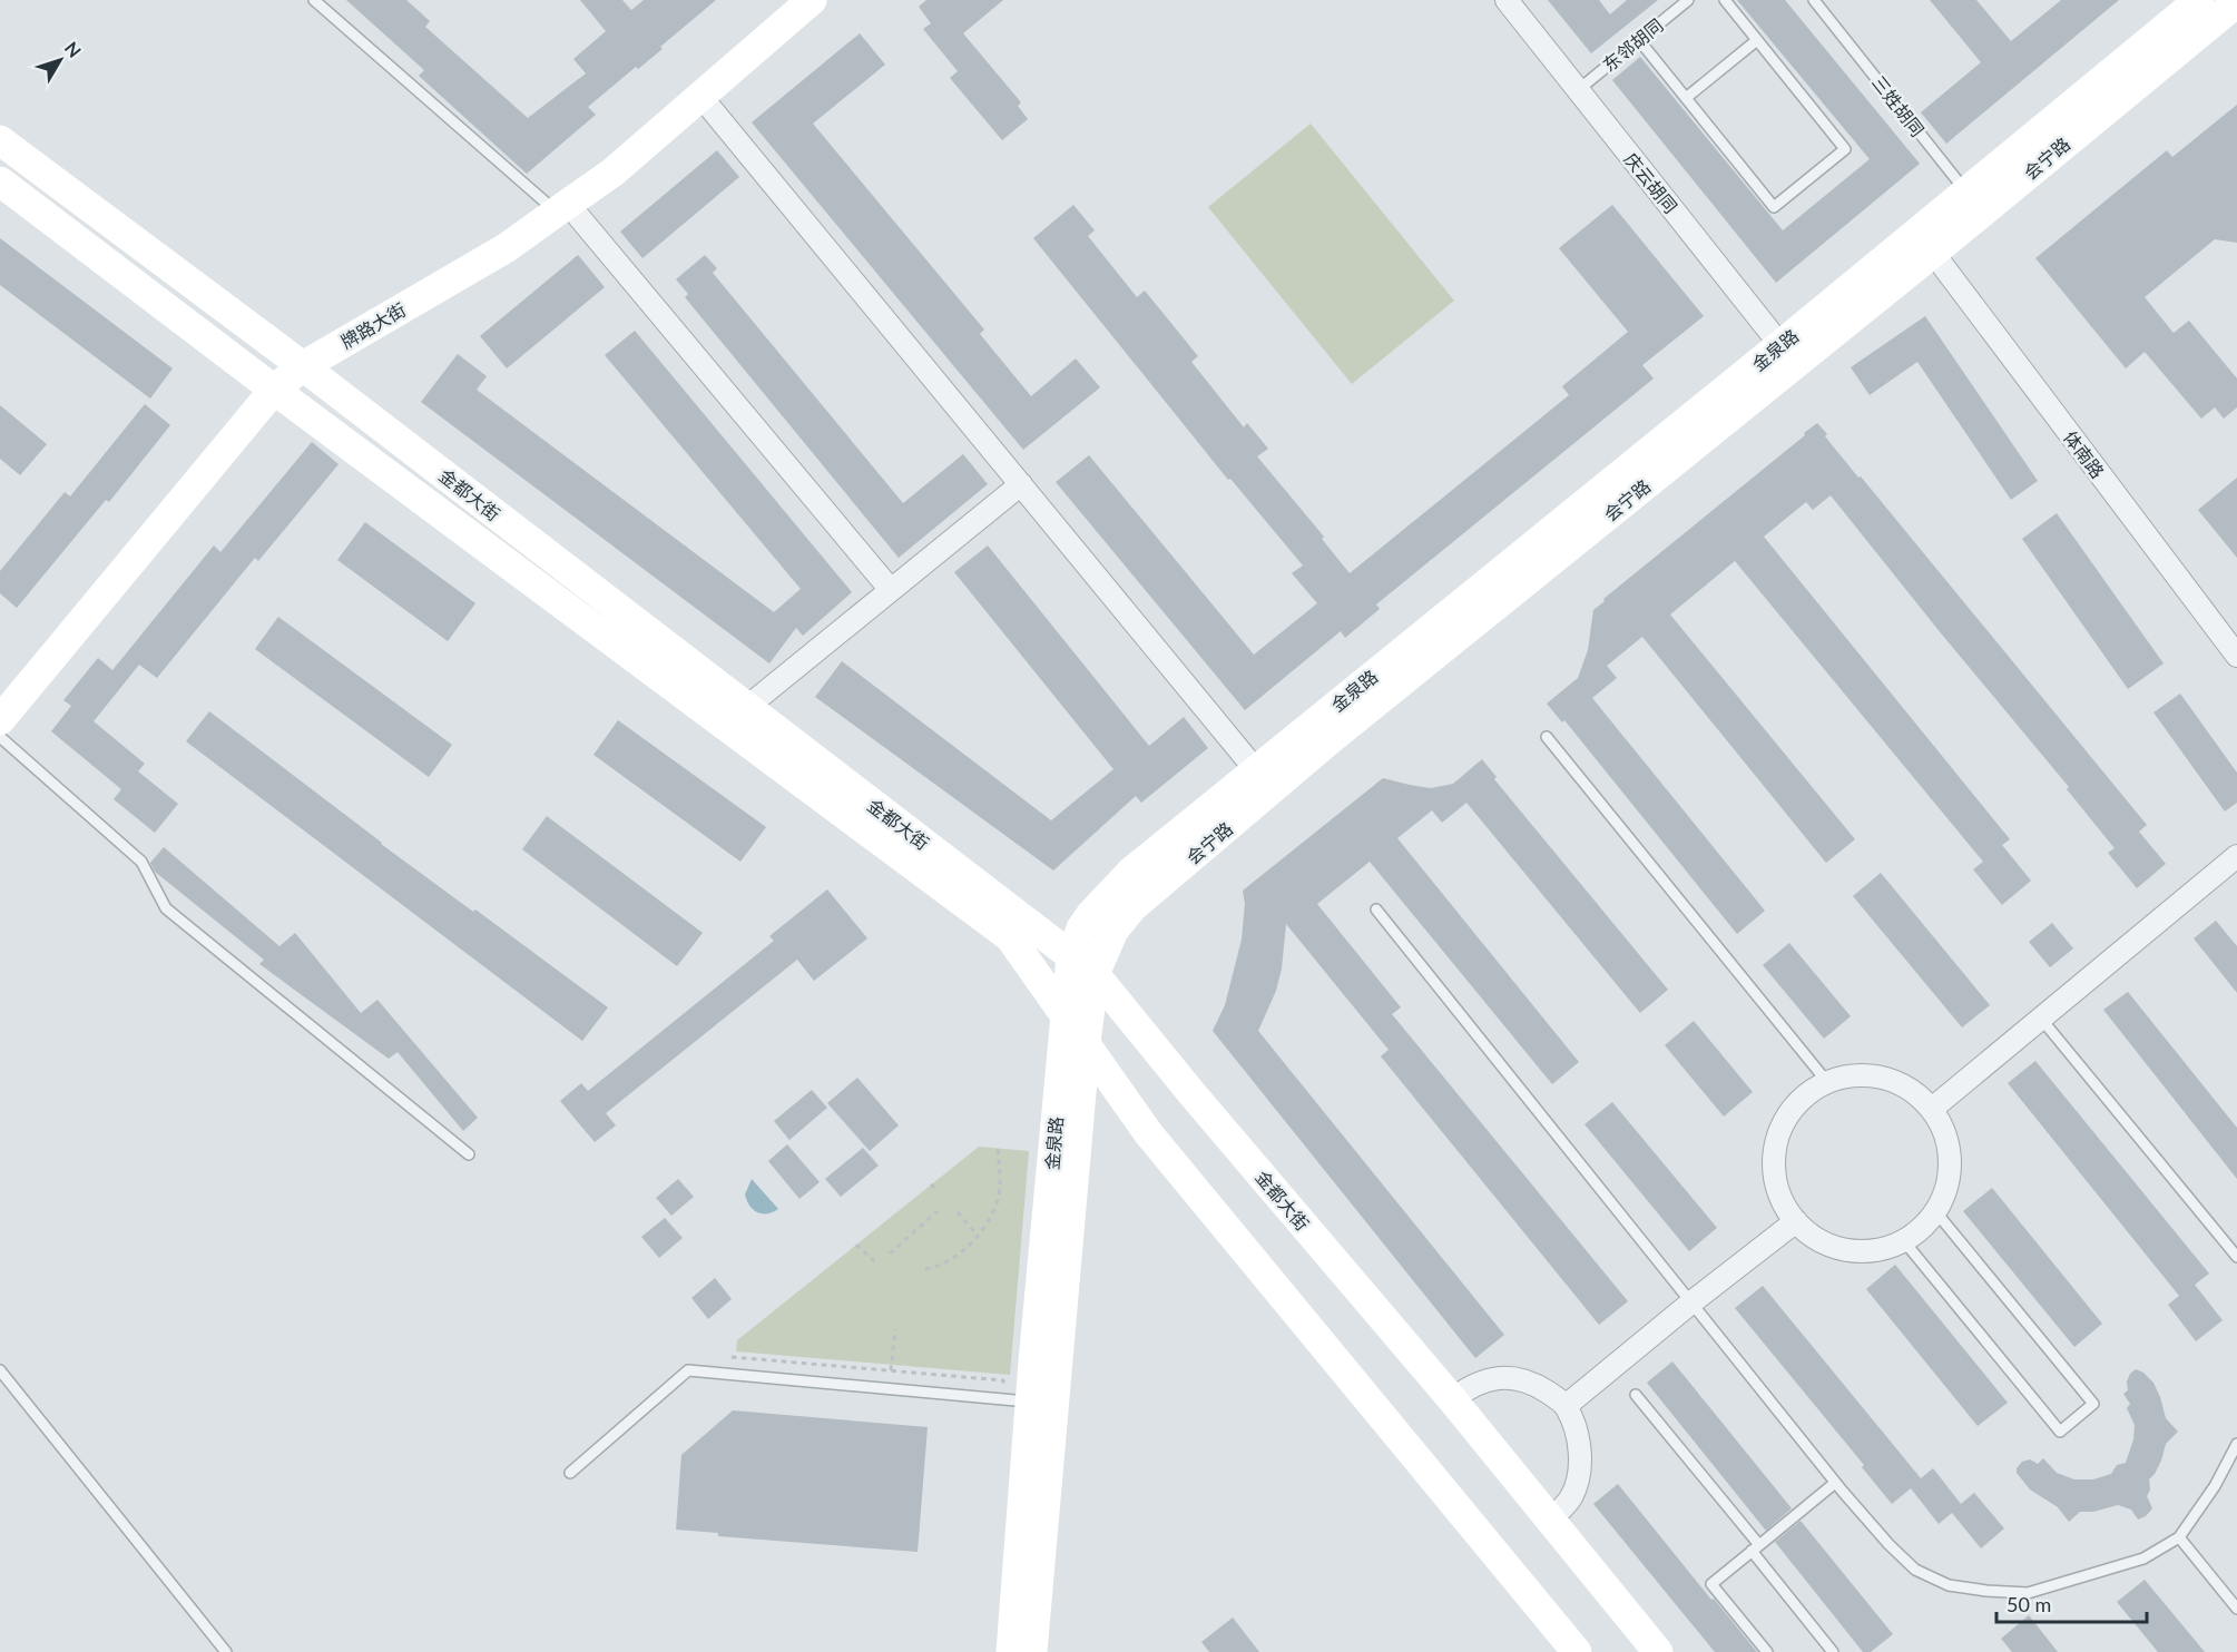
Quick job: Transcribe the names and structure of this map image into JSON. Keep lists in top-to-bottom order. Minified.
{"streets":{"main road":["会宁路","牌路大街","金泉路","金都大街"],"street":["庆云胡同","体南路"],"lane":["东邻胡同","三姓胡同"]},"crossings":[["东邻胡同","庆云胡同"],["三姓胡同","会宁路"],["三姓胡同","金泉路"],["会宁路","庆云胡同"],["会宁路","金泉路"],["会宁路","体南路"],["会宁路","金都大街"],["庆云胡同","金泉路"],["牌路大街","金都大街"],["金泉路","金都大街"]],"scale_bar":"50 m","north":"top right"}
